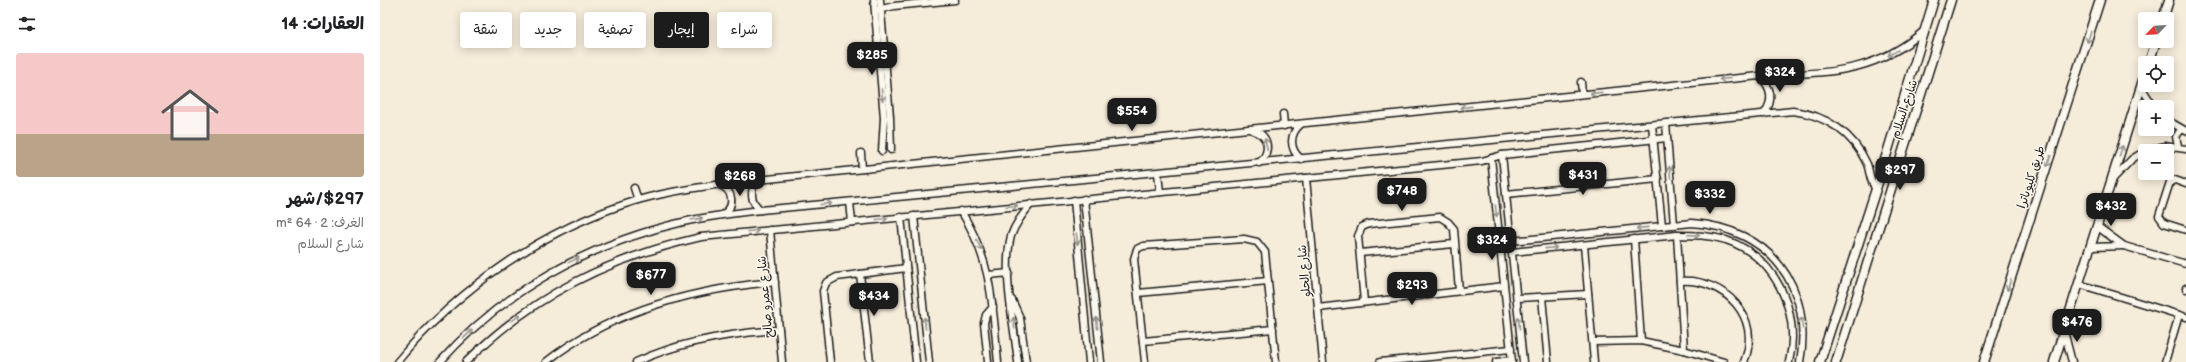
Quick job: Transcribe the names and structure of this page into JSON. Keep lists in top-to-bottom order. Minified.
{"streets":{"main road":["شارع السلام","طريق كليوباترا"],"street":["شارع الحلو","شارع عمرو صالح"]},"north":"bottom left","page":{"heading":"العقارات: 14","map_buttons":["+","−"],"chip":["شراء","إيجار","تصفية","جديد","شقة"],"price":["$285","$324","$554","$297","$431","$268","$748","$332","$432","$324","$677","$293","$434","$476"],"list":[{"name":"$297/شهر","note":"الغرف: 2 · 64 m² · شارع السلام"}]}}
